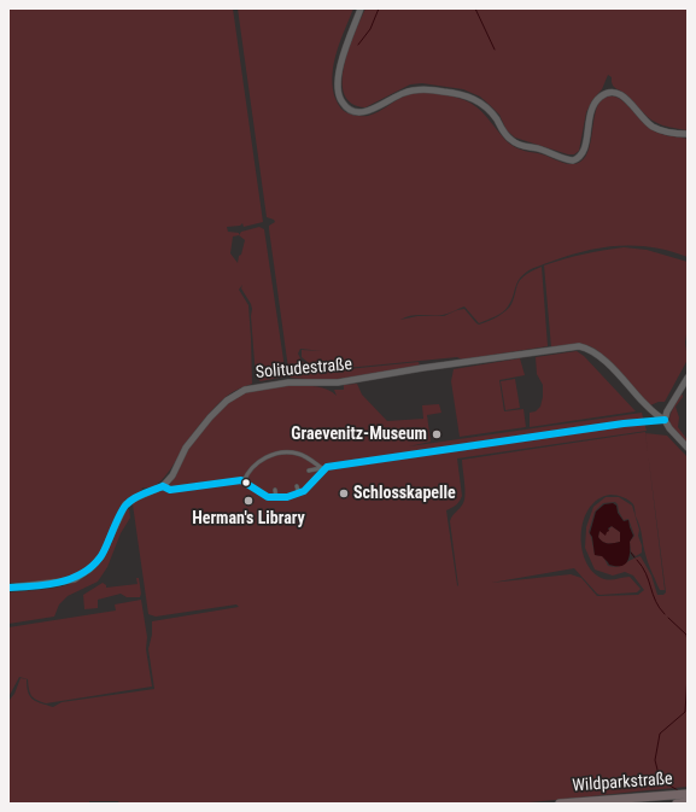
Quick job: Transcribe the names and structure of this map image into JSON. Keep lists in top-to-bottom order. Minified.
{"streets":{"highway":["Wildparkstraße"],"street":["Solitudestraße"]},"places":["Graevenitz-Museum","Schlosskapelle","Herman's Library"]}
